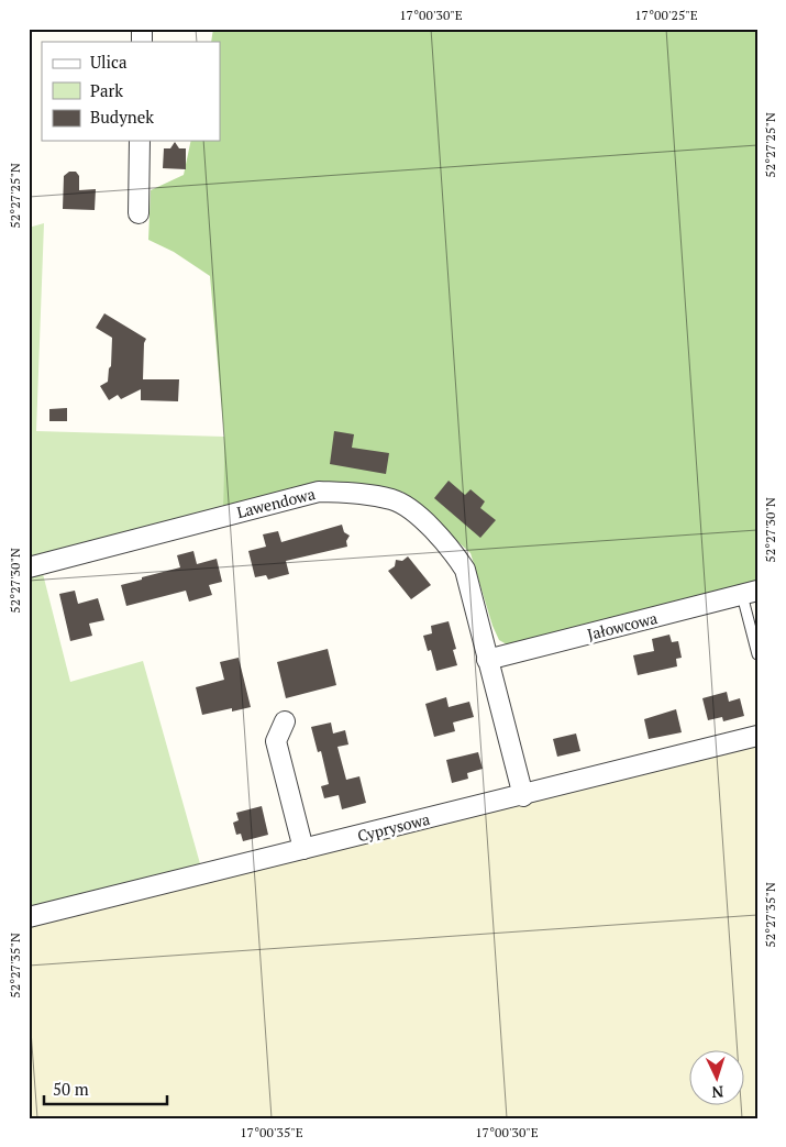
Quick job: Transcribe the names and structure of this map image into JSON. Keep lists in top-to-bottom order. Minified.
{"streets":{"street":["Lawendowa","Jałowcowa","Cyprysowa"]},"crossings":[["Lawendowa","Jałowcowa"],["Lawendowa","Cyprysowa"]],"legend":["Ulica","Park","Budynek"],"scale_bar":"50 m","north":"bottom","coordinates":["17°00'30\"E","17°00'25\"E","52°27'25\"N","52°27'30\"N","52°27'35\"N","17°00'35\"E"]}
